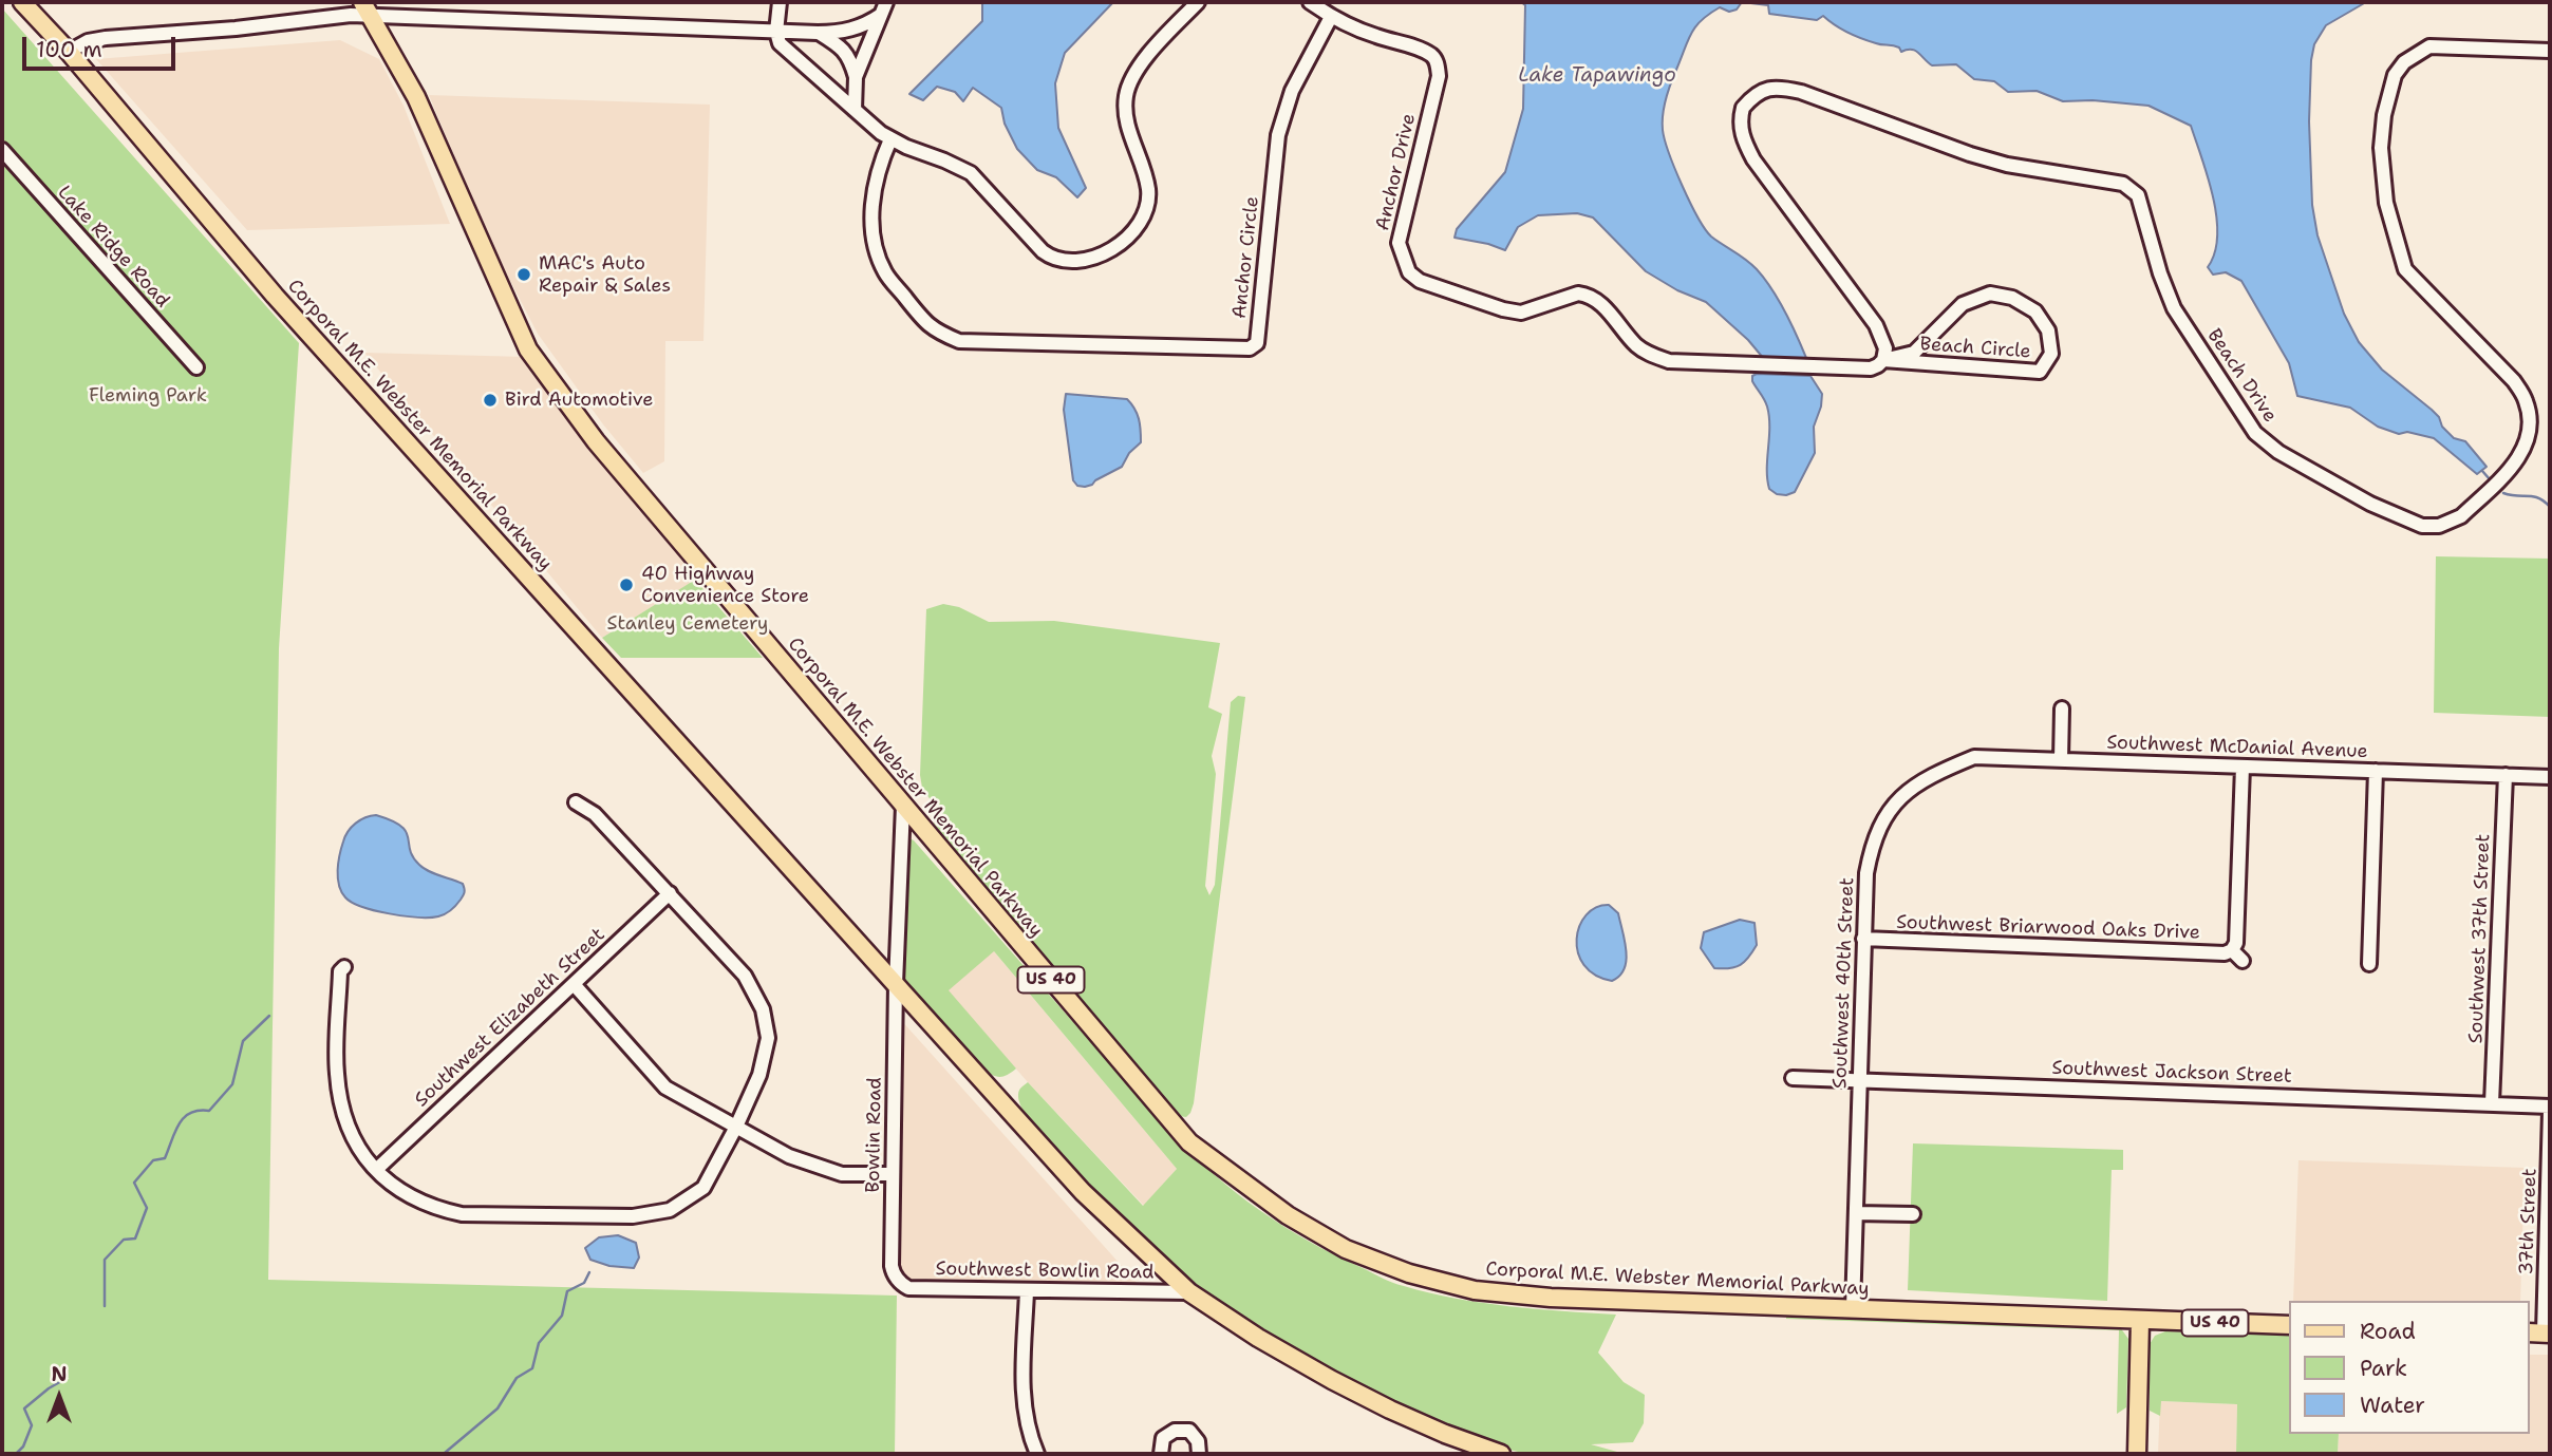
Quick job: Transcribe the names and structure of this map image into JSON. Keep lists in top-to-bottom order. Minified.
{"streets":{"main road":["Corporal M.E. Webster Memorial Parkway","US 40"],"street":["Anchor Drive","Lake Ridge Road","Anchor Circle","Beach Circle","Beach Drive","Southwest McDanial Avenue","Southwest Briarwood Oaks Drive","Southwest 37th Street","Southwest 40th Street","Southwest Elizabeth Street","Southwest Jackson Street","Bowlin Road","37th Street","Southwest Bowlin Road"]},"crossings":[["Anchor Drive","Anchor Circle"],["Anchor Drive","Beach Circle"],["Anchor Drive","Beach Drive"],["Beach Circle","Beach Drive"],["Corporal M.E. Webster Memorial Parkway","Southwest 40th Street"],["Corporal M.E. Webster Memorial Parkway","Bowlin Road"],["Corporal M.E. Webster Memorial Parkway","Southwest Bowlin Road"],["Southwest McDanial Avenue","Southwest 37th Street"],["Southwest McDanial Avenue","Southwest 40th Street"],["Southwest Briarwood Oaks Drive","Southwest 40th Street"],["Southwest 37th Street","Southwest Jackson Street"],["Southwest 40th Street","Southwest Jackson Street"],["Southwest Jackson Street","37th Street"],["Bowlin Road","Southwest Bowlin Road"]],"water":["Lake Tapawingo"],"parks":["Fleming Park","Stanley Cemetery"],"places":["MAC's Auto Repair & Sales","Bird Automotive","40 Highway Convenience Store"],"legend":["Road","Park","Water"],"scale_bar":"100 m","north":"top"}
